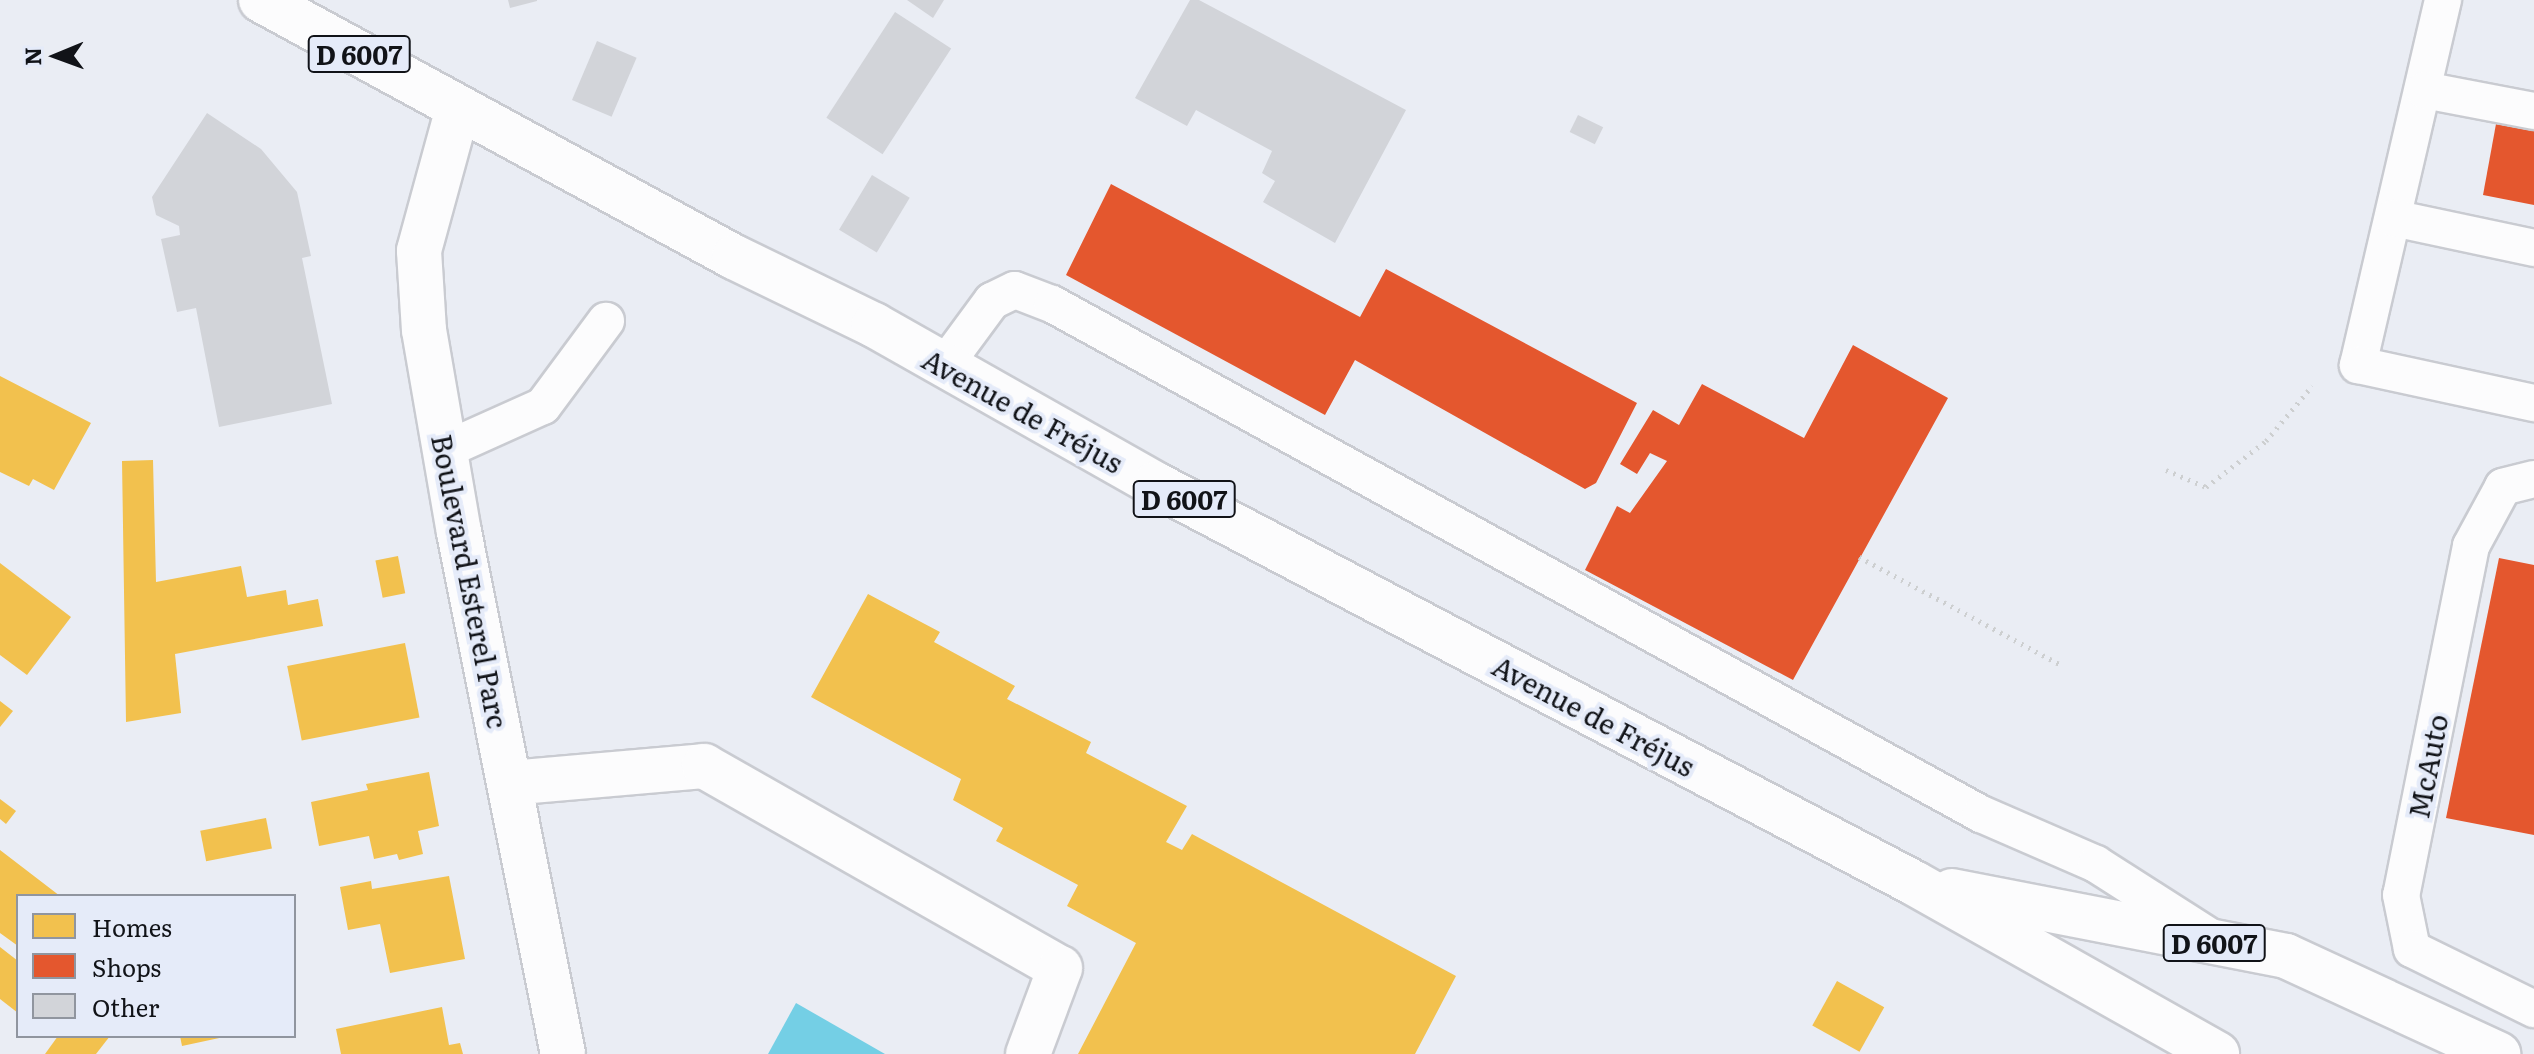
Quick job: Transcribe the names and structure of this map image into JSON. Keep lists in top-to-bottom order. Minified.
{"streets":{"main road":["D 6007","Avenue de Fréjus","Boulevard Esterel Parc"],"lane":["McAuto"]},"crossings":[["Avenue de Fréjus","Boulevard Esterel Parc"]],"legend":["Homes","Shops","Other"],"north":"left"}
